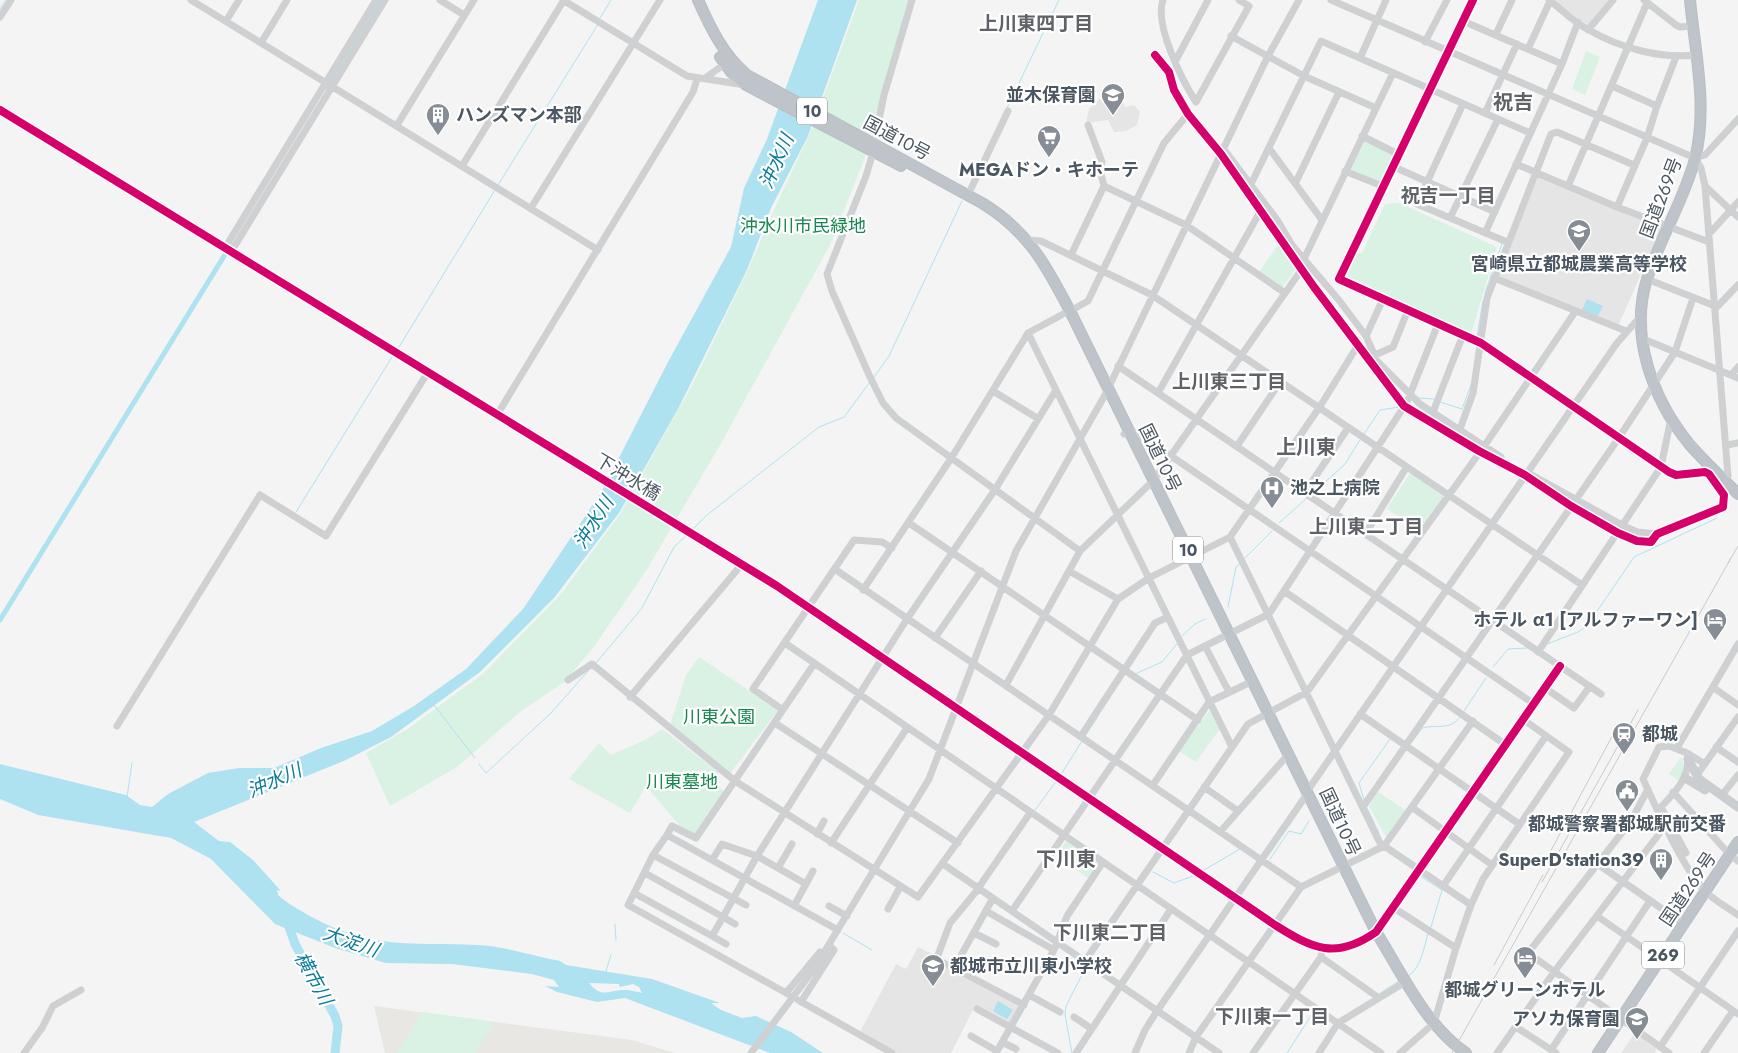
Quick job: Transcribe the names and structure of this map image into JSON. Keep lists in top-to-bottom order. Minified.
{"streets":{"highway":["10","国道10号","国道269号","269"],"street":["下沖水橋"]},"districts":["上川東四丁目","祝吉","祝吉一丁目","上川東三丁目","上川東","上川東二丁目","下川東","下川東二丁目","下川東一丁目"],"water":["沖水川","大淀川","横市川"],"parks":["沖水川市民緑地","川東公園","川東墓地"],"places":{"school or university":["並木保育園","宮崎県立都城農業高等学校","都城市立川東小学校","アソカ保育園"],"building":["ハンズマン本部","SuperD'station39"],"supermarket":["MEGAドン・キホーテ"],"hospital":["池之上病院"],"hotel":["ホテル α1 [アルファーワン]","都城グリーンホテル"],"station":["都城"],"public building":["都城警察署都城駅前交番"]}}
